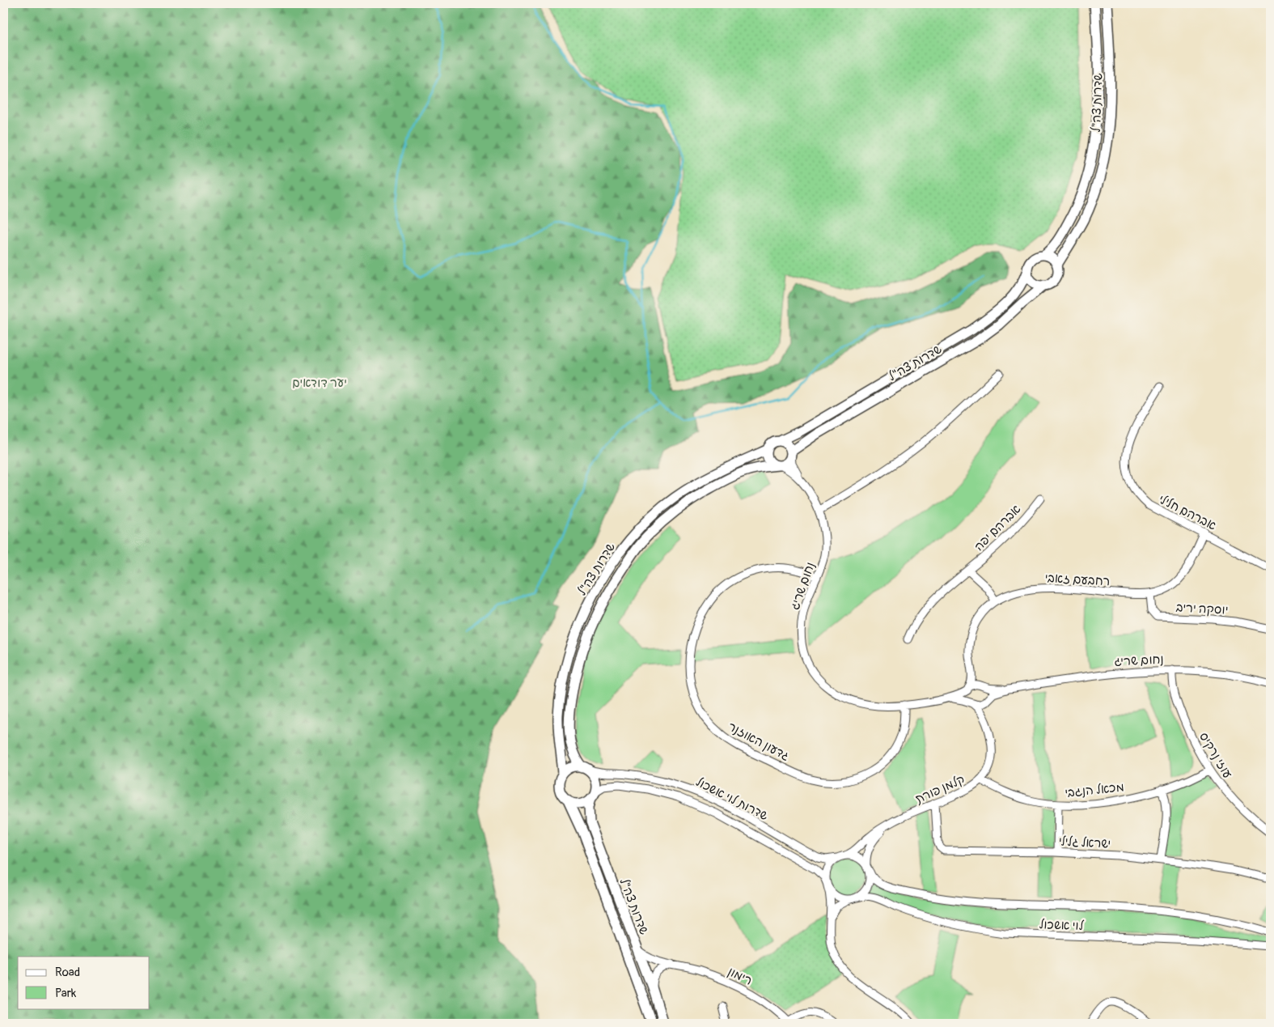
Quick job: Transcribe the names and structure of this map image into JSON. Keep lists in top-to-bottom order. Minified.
{"streets":{"main road":["שדרות צה\"ל"],"street":["אברהם חלילי","אברהם יפה","רחבעם זאבי","נחום שריג","יוסקה יריב","גדעון האוזנר","עוזי נרקיס","קלמן פורת","מכאל הנגבי","שדרות לוי אשכול","ישראל גלילי","לוי אשכול","רימון"]},"crossings":[["שדרות צה\"ל","נחום שריג"],["שדרות צה\"ל","שדרות לוי אשכול"],["שדרות צה\"ל","רימון"],["אברהם חלילי","רחבעם זאבי"],["רחבעם זאבי","נחום שריג"],["רחבעם זאבי","יוסקה יריב"],["רחבעם זאבי","קלמן פורת"],["נחום שריג","גדעון האוזנר"],["נחום שריג","עוזי נרקיס"],["נחום שריג","קלמן פורת"],["עוזי נרקיס","מכאל הנגבי"],["קלמן פורת","מכאל הנגבי"],["קלמן פורת","שדרות לוי אשכול"],["קלמן פורת","ישראל גלילי"],["קלמן פורת","לוי אשכול"],["שדרות לוי אשכול","לוי אשכול"]],"parks":["יער דודאים"],"legend":["Road","Park"]}
